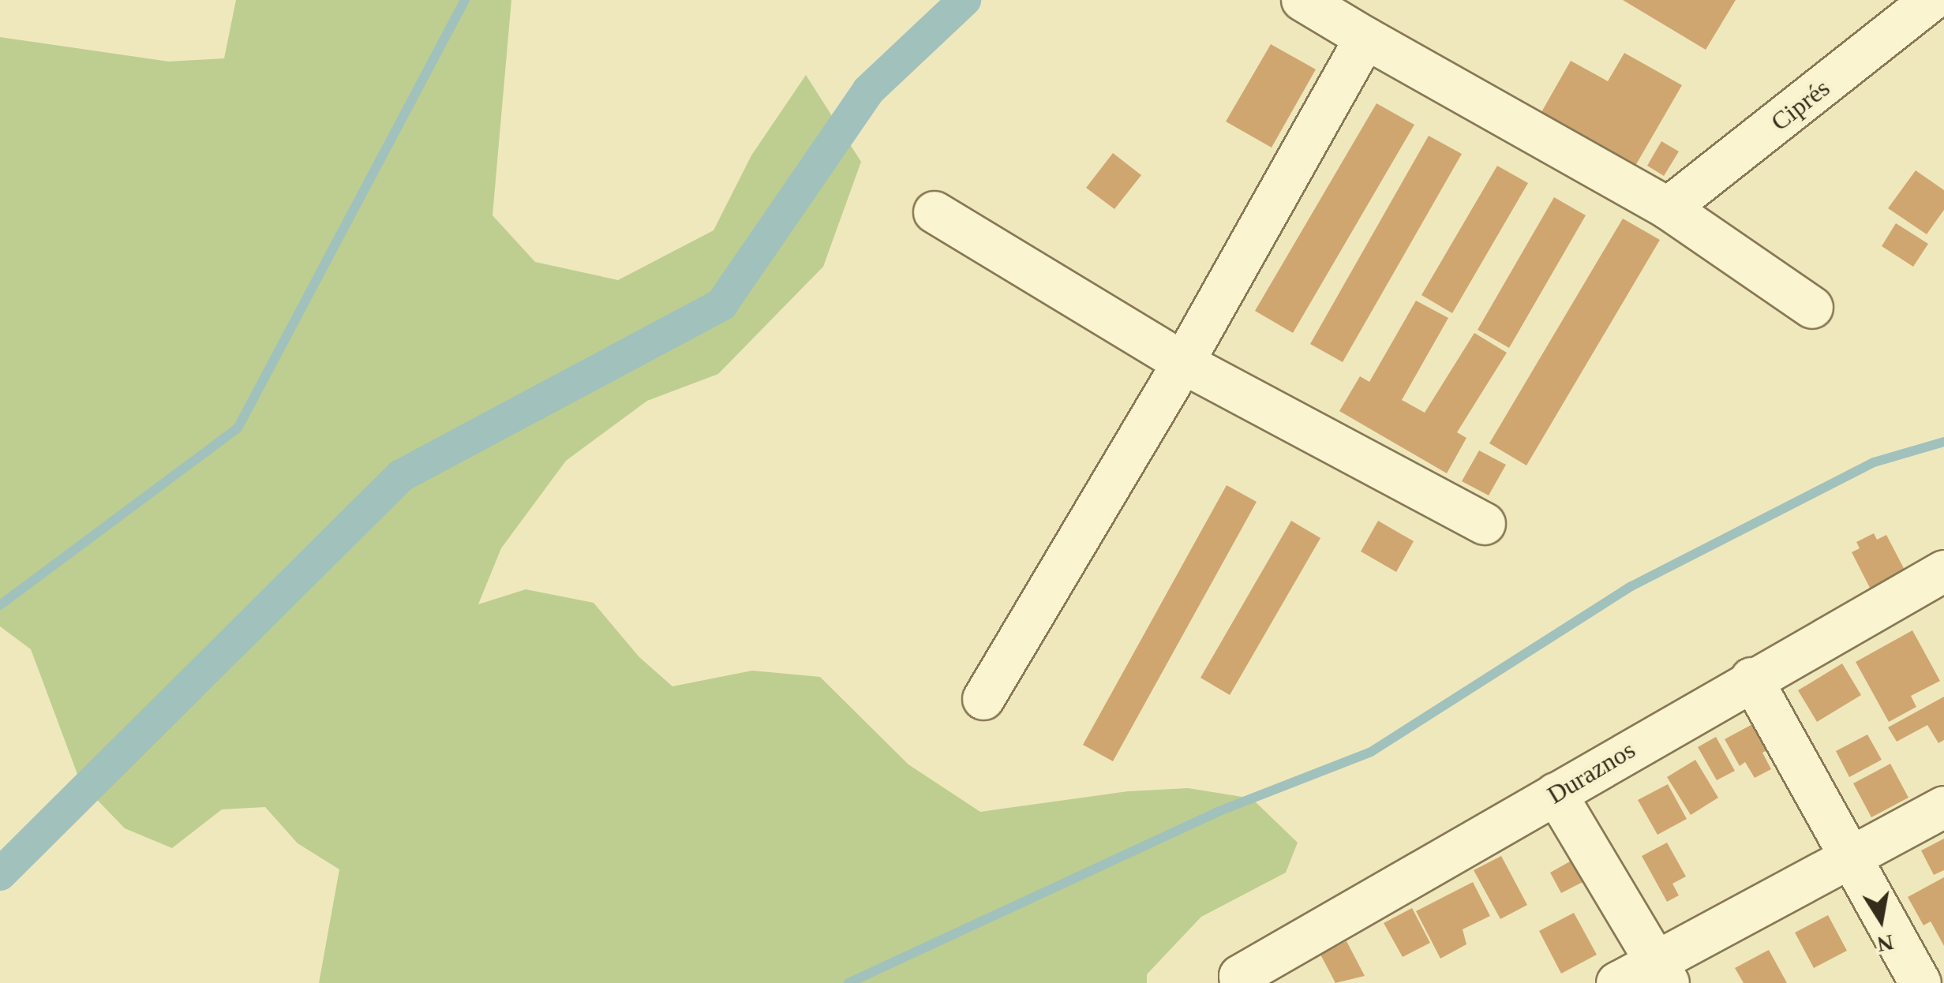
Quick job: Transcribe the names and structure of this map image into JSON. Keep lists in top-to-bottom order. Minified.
{"streets":{"street":["Ciprés","Duraznos"]},"north":"bottom"}
